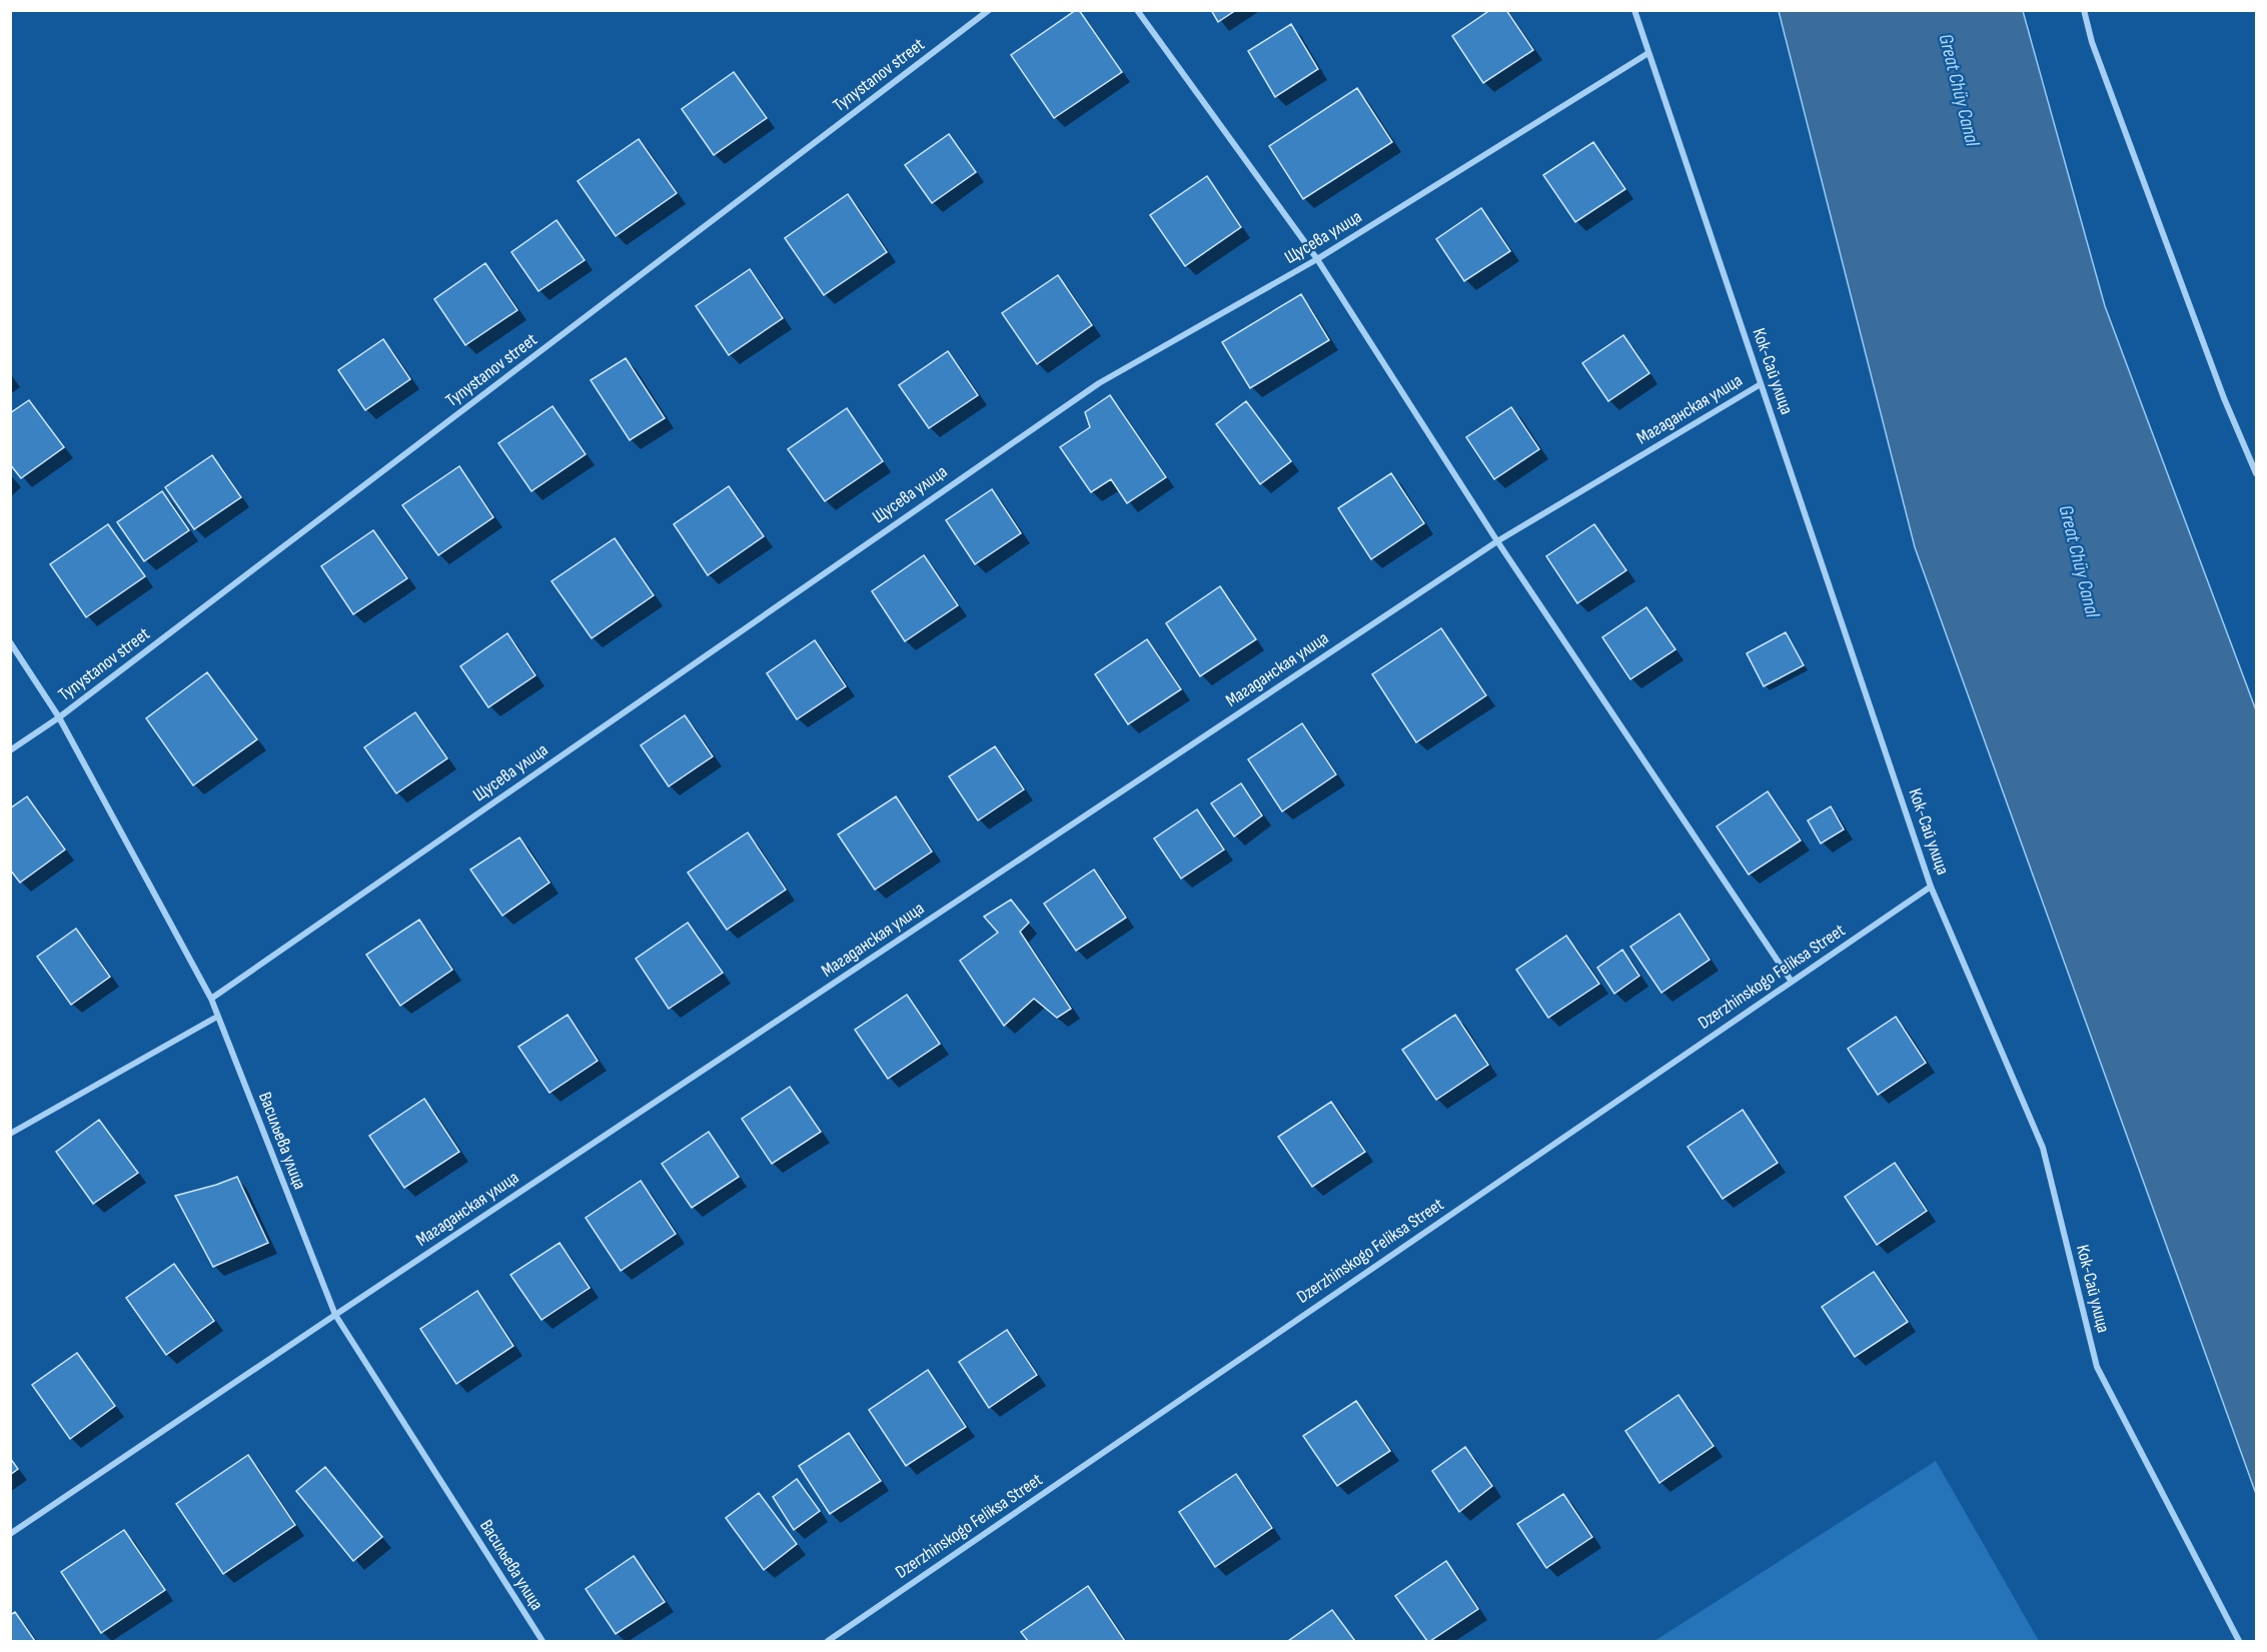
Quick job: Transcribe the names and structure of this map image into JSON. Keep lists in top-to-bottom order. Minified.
{"streets":{"street":["Tynystanov street","Щусева улица","Кок-Сай улица","Магаданская улица","Dzerzhinskogo Feliksa Street","Васильева улица"]},"crossings":[["Tynystanov street","Васильева улица"],["Щусева улица","Кок-Сай улица"],["Щусева улица","Васильева улица"],["Кок-Сай улица","Магаданская улица"],["Кок-Сай улица","Dzerzhinskogo Feliksa Street"],["Магаданская улица","Васильева улица"]],"water":["Great Chüy Canal"]}
